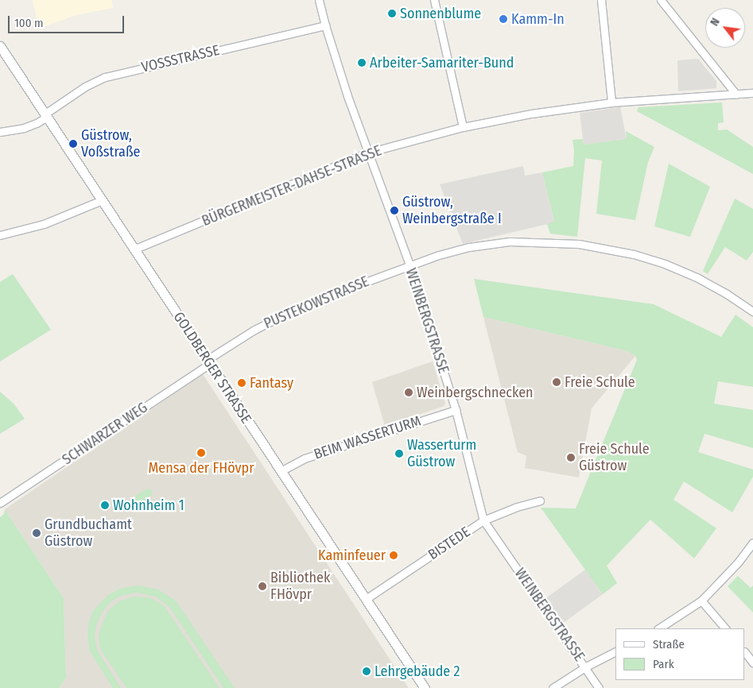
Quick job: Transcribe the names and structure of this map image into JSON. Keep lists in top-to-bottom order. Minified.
{"streets":{"main road":["GOLDBERGER STRASSE"],"street":["VOSSSTRASSE","BÜRGERMEISTER-DAHSE-STRASSE","PUSTEKOWSTRASSE","WEINBERGSTRASSE","SCHWARZER WEG","BEIM WASSERTURM","BISTEDE"]},"crossings":[["VOSSSTRASSE","WEINBERGSTRASSE"],["VOSSSTRASSE","GOLDBERGER STRASSE"],["BÜRGERMEISTER-DAHSE-STRASSE","WEINBERGSTRASSE"],["BÜRGERMEISTER-DAHSE-STRASSE","GOLDBERGER STRASSE"],["PUSTEKOWSTRASSE","WEINBERGSTRASSE"],["PUSTEKOWSTRASSE","GOLDBERGER STRASSE"],["PUSTEKOWSTRASSE","SCHWARZER WEG"],["WEINBERGSTRASSE","BEIM WASSERTURM"],["WEINBERGSTRASSE","BISTEDE"],["GOLDBERGER STRASSE","SCHWARZER WEG"],["GOLDBERGER STRASSE","BEIM WASSERTURM"],["GOLDBERGER STRASSE","BISTEDE"]],"places":["Sonnenblume","Kamm-In","Arbeiter-Samariter-Bund","Güstrow, Voßstraße","Güstrow, Weinbergstraße I","Freie Schule","Fantasy","Weinbergschnecken","Mensa der FHövpr","Wasserturm Güstrow","Freie Schule Güstrow","Wohnheim 1","Grundbuchamt Güstrow","Kaminfeuer","Bibliothek FHövpr","Lehrgebäude 2"],"legend":["Straße","Park"],"scale_bar":"100 m","north":"top left"}
